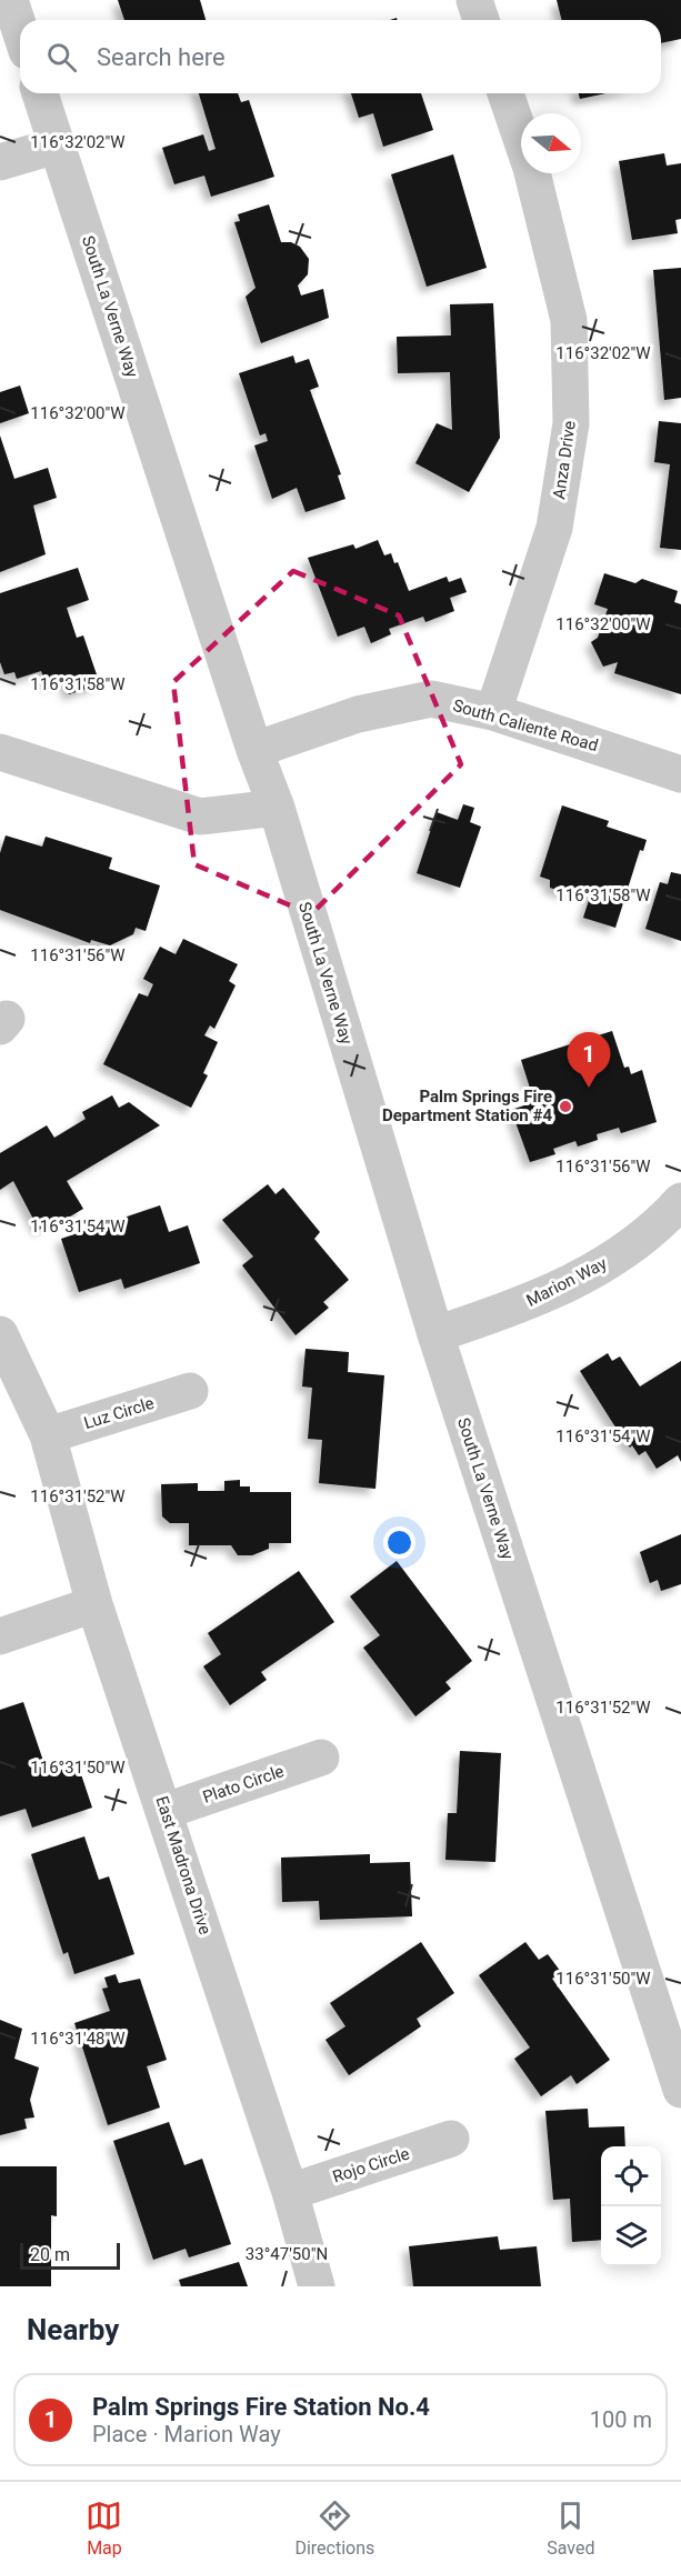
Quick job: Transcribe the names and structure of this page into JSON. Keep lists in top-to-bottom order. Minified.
{"streets":{"street":["South La Verne Way","Anza Drive","South Caliente Road","Marion Way","Luz Circle","Plato Circle","East Madrona Drive","Rojo Circle"]},"crossings":[["South La Verne Way","South Caliente Road"],["South La Verne Way","Marion Way"],["Anza Drive","South Caliente Road"],["Luz Circle","East Madrona Drive"],["Plato Circle","East Madrona Drive"],["East Madrona Drive","Rojo Circle"]],"places":["Palm Springs Fire Department Station #4"],"scale_bar":"20 m","north":"right","page":{"search":"Search here","pins":"1","scale":"20 m","heading":"Nearby","list":[{"mark":"1","name":"Palm Springs Fire Station No.4","note":"Place · Marion Way","value":"100 m"}],"nav":["Map","Directions","Saved"]},"coordinates":["116°32'02\"W","116°32'00\"W","116°31'58\"W","116°31'56\"W","116°31'54\"W","116°31'52\"W","116°31'50\"W","116°31'48\"W","33°47'50\"N"]}
